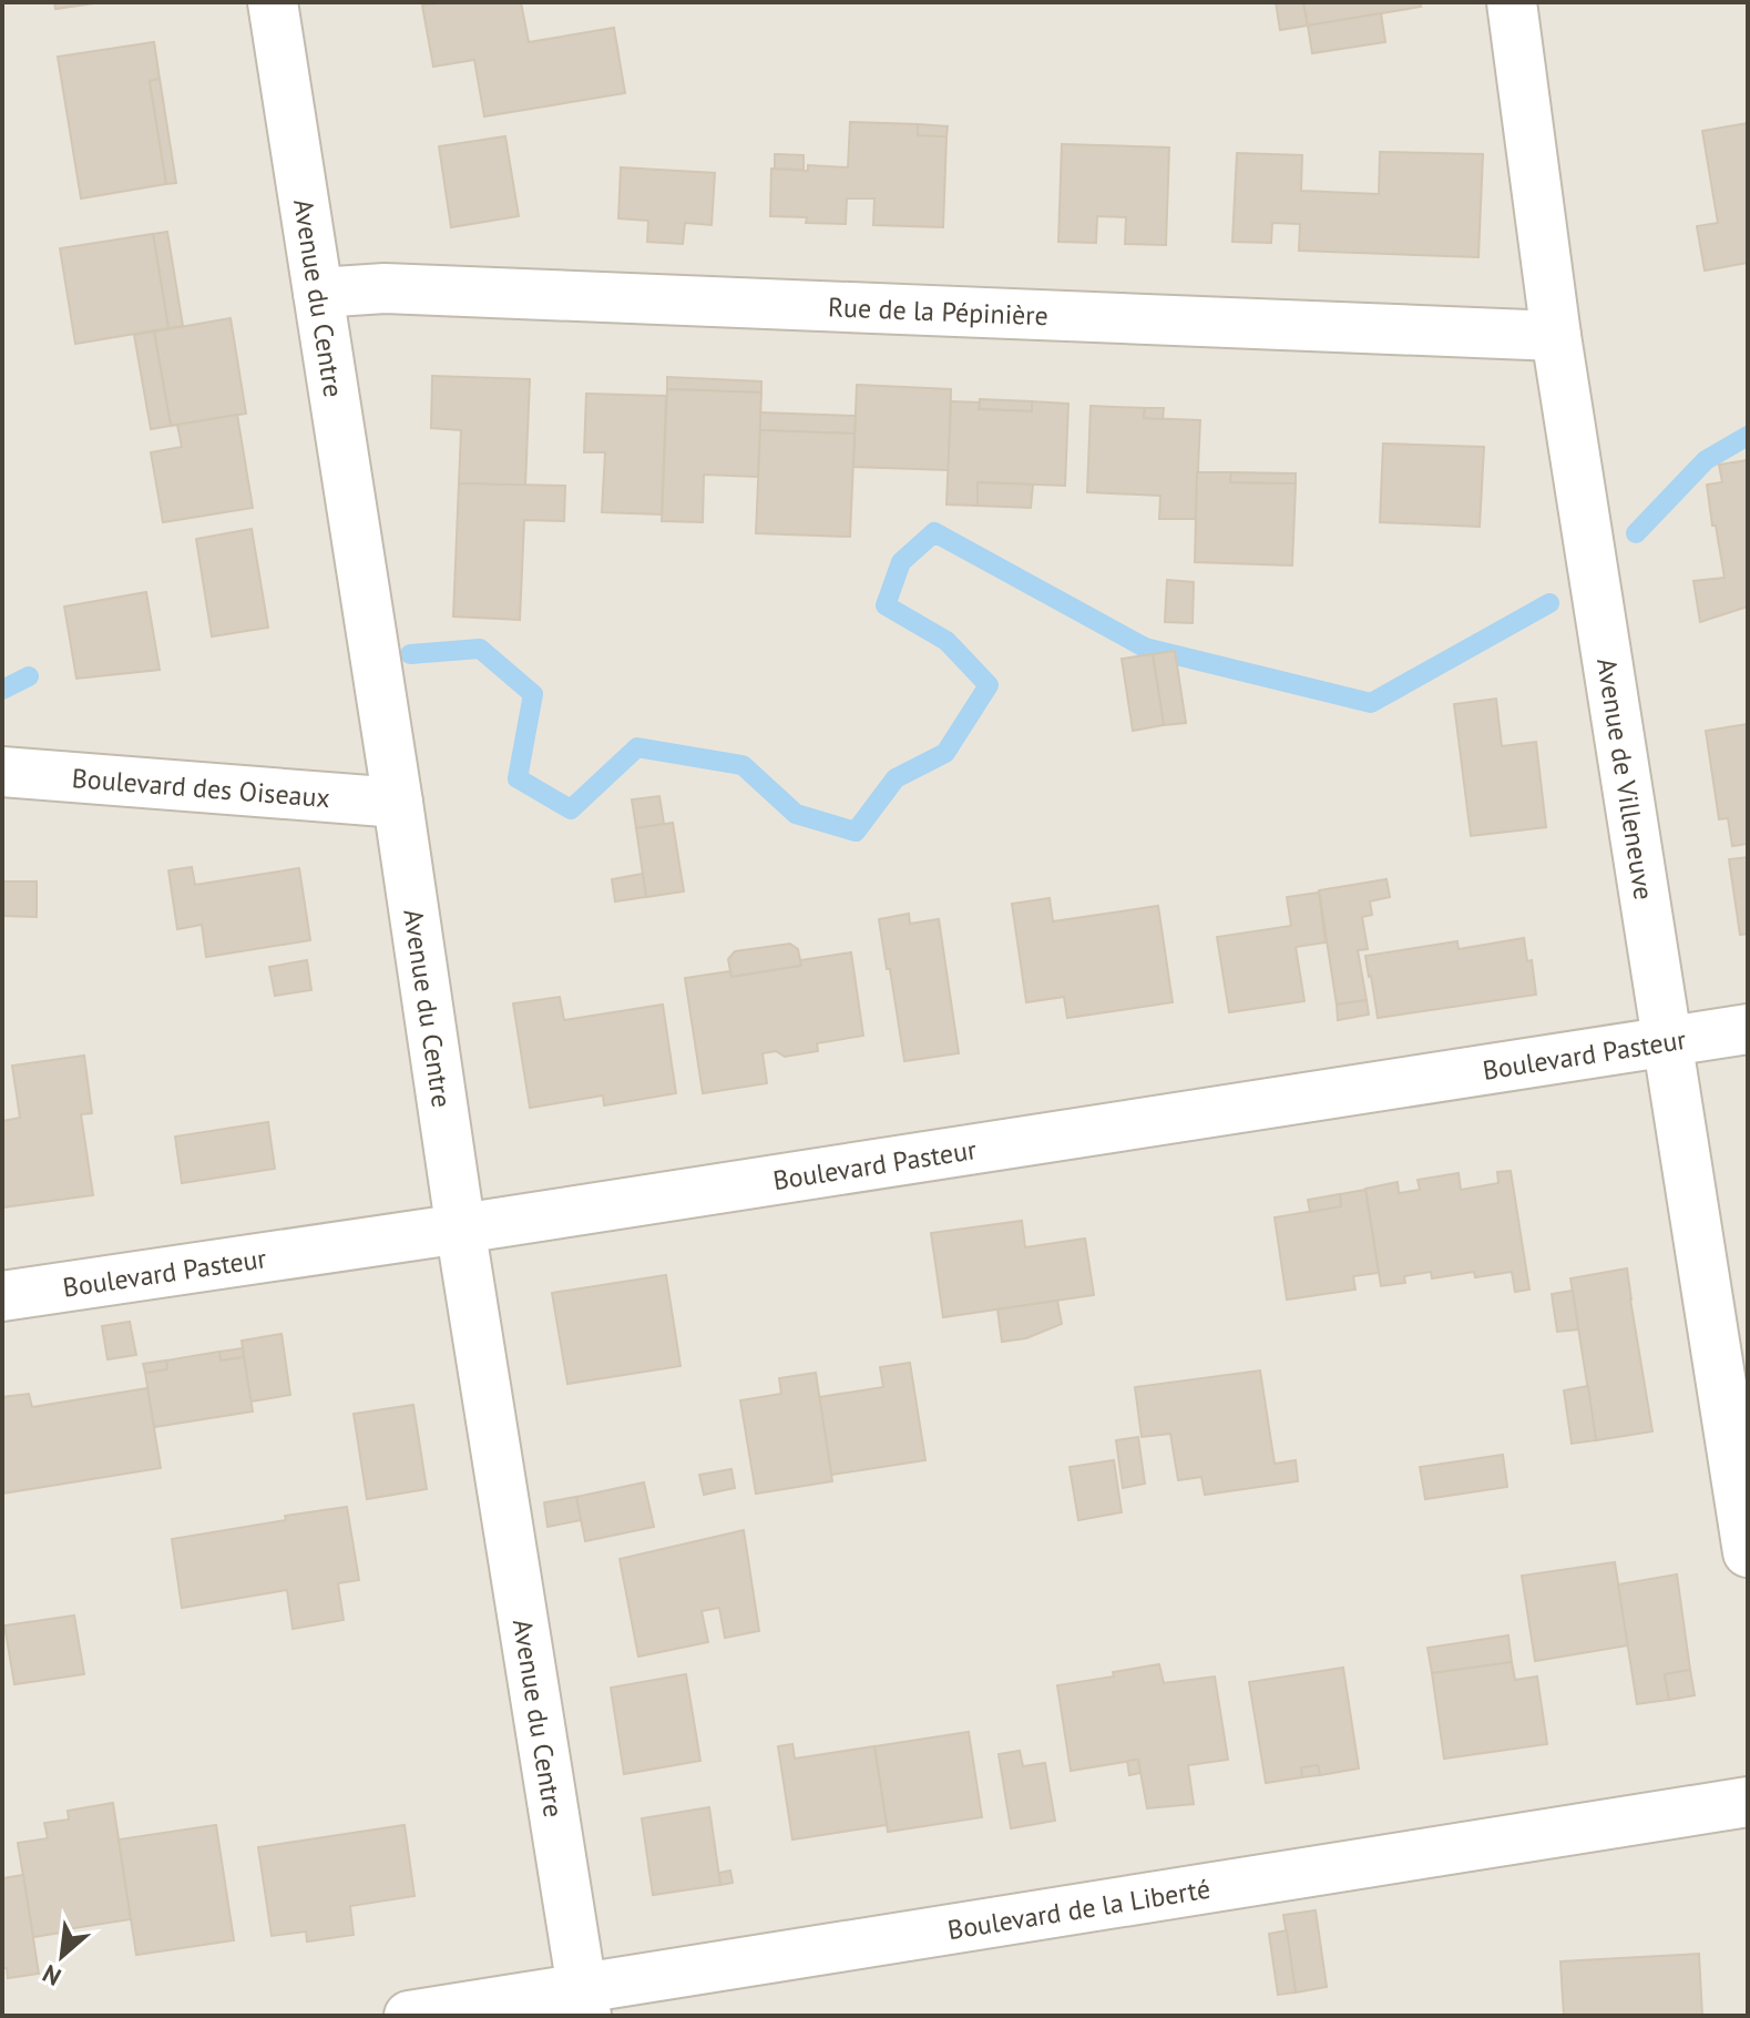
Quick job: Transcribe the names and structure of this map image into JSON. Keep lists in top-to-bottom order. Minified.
{"streets":{"street":["Avenue du Centre","Rue de la Pépinière","Avenue de Villeneuve","Boulevard des Oiseaux","Boulevard Pasteur","Boulevard de la Liberté"]},"crossings":[["Avenue du Centre","Rue de la Pépinière"],["Avenue du Centre","Boulevard des Oiseaux"],["Avenue du Centre","Boulevard Pasteur"],["Avenue du Centre","Boulevard de la Liberté"],["Rue de la Pépinière","Avenue de Villeneuve"],["Avenue de Villeneuve","Boulevard Pasteur"]],"north":"bottom left"}
